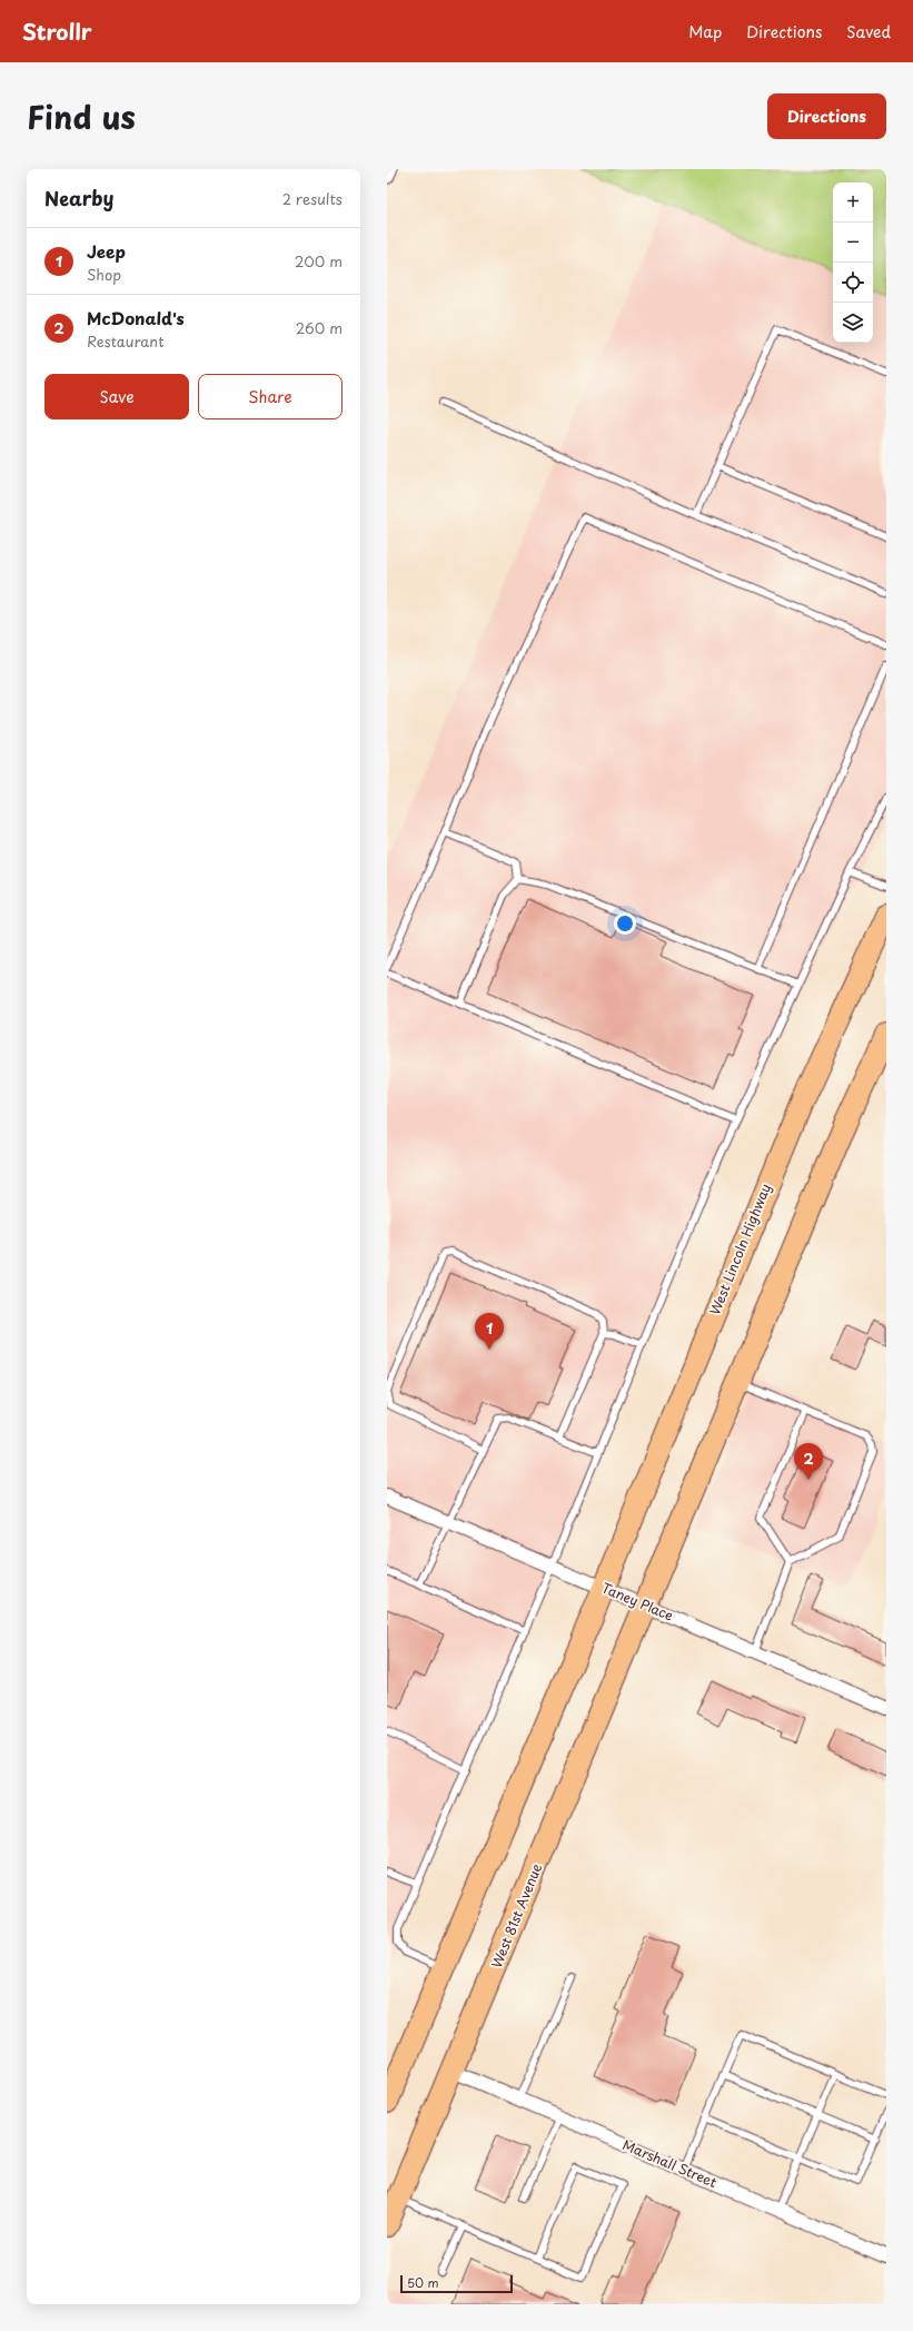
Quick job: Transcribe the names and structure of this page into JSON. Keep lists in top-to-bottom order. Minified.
{"streets":{"main road":["West Lincoln Highway","West 81st Avenue"],"street":["Taney Place","Marshall Street"]},"crossings":[["West Lincoln Highway","Taney Place"],["Taney Place","West 81st Avenue"],["West 81st Avenue","Marshall Street"]],"scale_bar":"50 m","page":{"header":"Strollr","nav":["Map","Directions","Saved"],"title":"Find us","buttons":["Directions",["Save","Share"]],"heading":["Nearby","2 results"],"map_buttons":["+","−"],"list":[{"mark":"1","name":"Jeep","note":"Shop","value":"200 m"},{"mark":"2","name":"McDonald's","note":"Restaurant","value":"260 m"}],"pins":["1","2"],"scale":"50 m"}}
